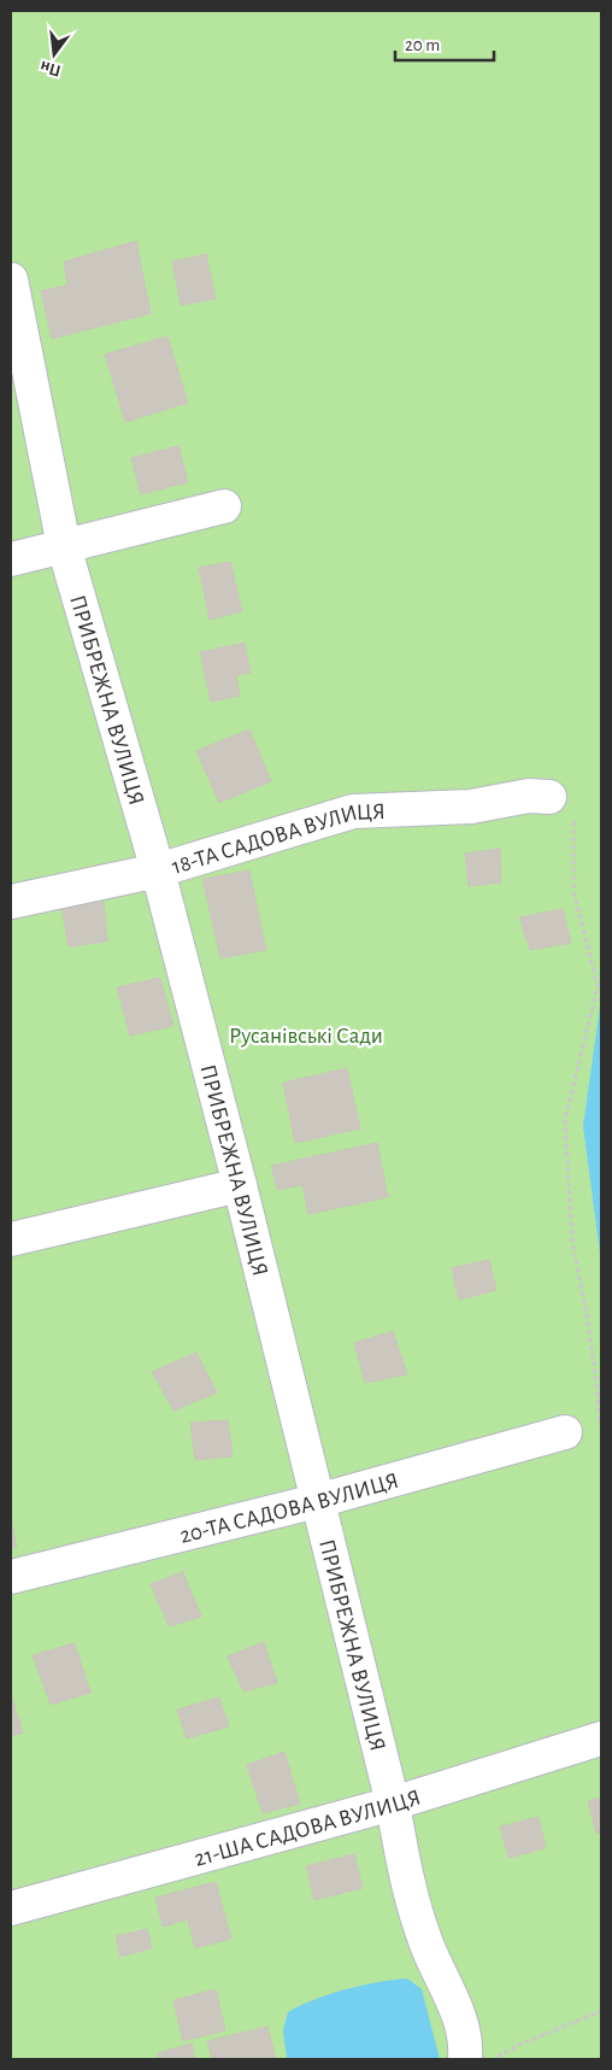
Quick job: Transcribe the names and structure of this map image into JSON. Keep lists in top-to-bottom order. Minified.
{"streets":{"street":["ПРИБРЕЖНА ВУЛИЦЯ","18-ТА САДОВА ВУЛИЦЯ","20-ТА САДОВА ВУЛИЦЯ","21-ША САДОВА ВУЛИЦЯ"]},"crossings":[["ПРИБРЕЖНА ВУЛИЦЯ","18-ТА САДОВА ВУЛИЦЯ"],["ПРИБРЕЖНА ВУЛИЦЯ","20-ТА САДОВА ВУЛИЦЯ"],["ПРИБРЕЖНА ВУЛИЦЯ","21-ША САДОВА ВУЛИЦЯ"]],"parks":["Русанівські Сади"],"scale_bar":"20 m","north":"bottom"}
